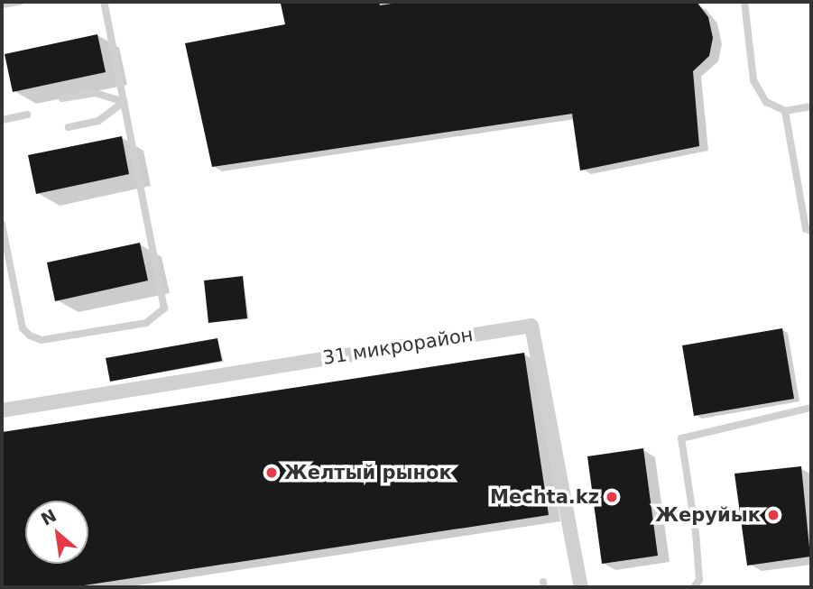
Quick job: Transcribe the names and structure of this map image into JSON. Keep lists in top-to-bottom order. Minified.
{"streets":{"street":["31 микрорайон"]},"places":["Желтый рынок","Mechta.kz","Жеруйык"],"north":"top left"}
